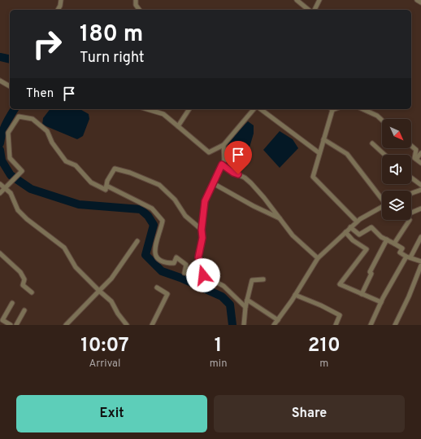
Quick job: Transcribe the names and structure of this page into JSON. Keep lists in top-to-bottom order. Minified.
{"north":"bottom right","page":{"turn":["180 m","Turn right"],"then":"Then","eta":["10:07","Arrival","1","min","210","m"],"buttons":["Exit","Share"]}}
